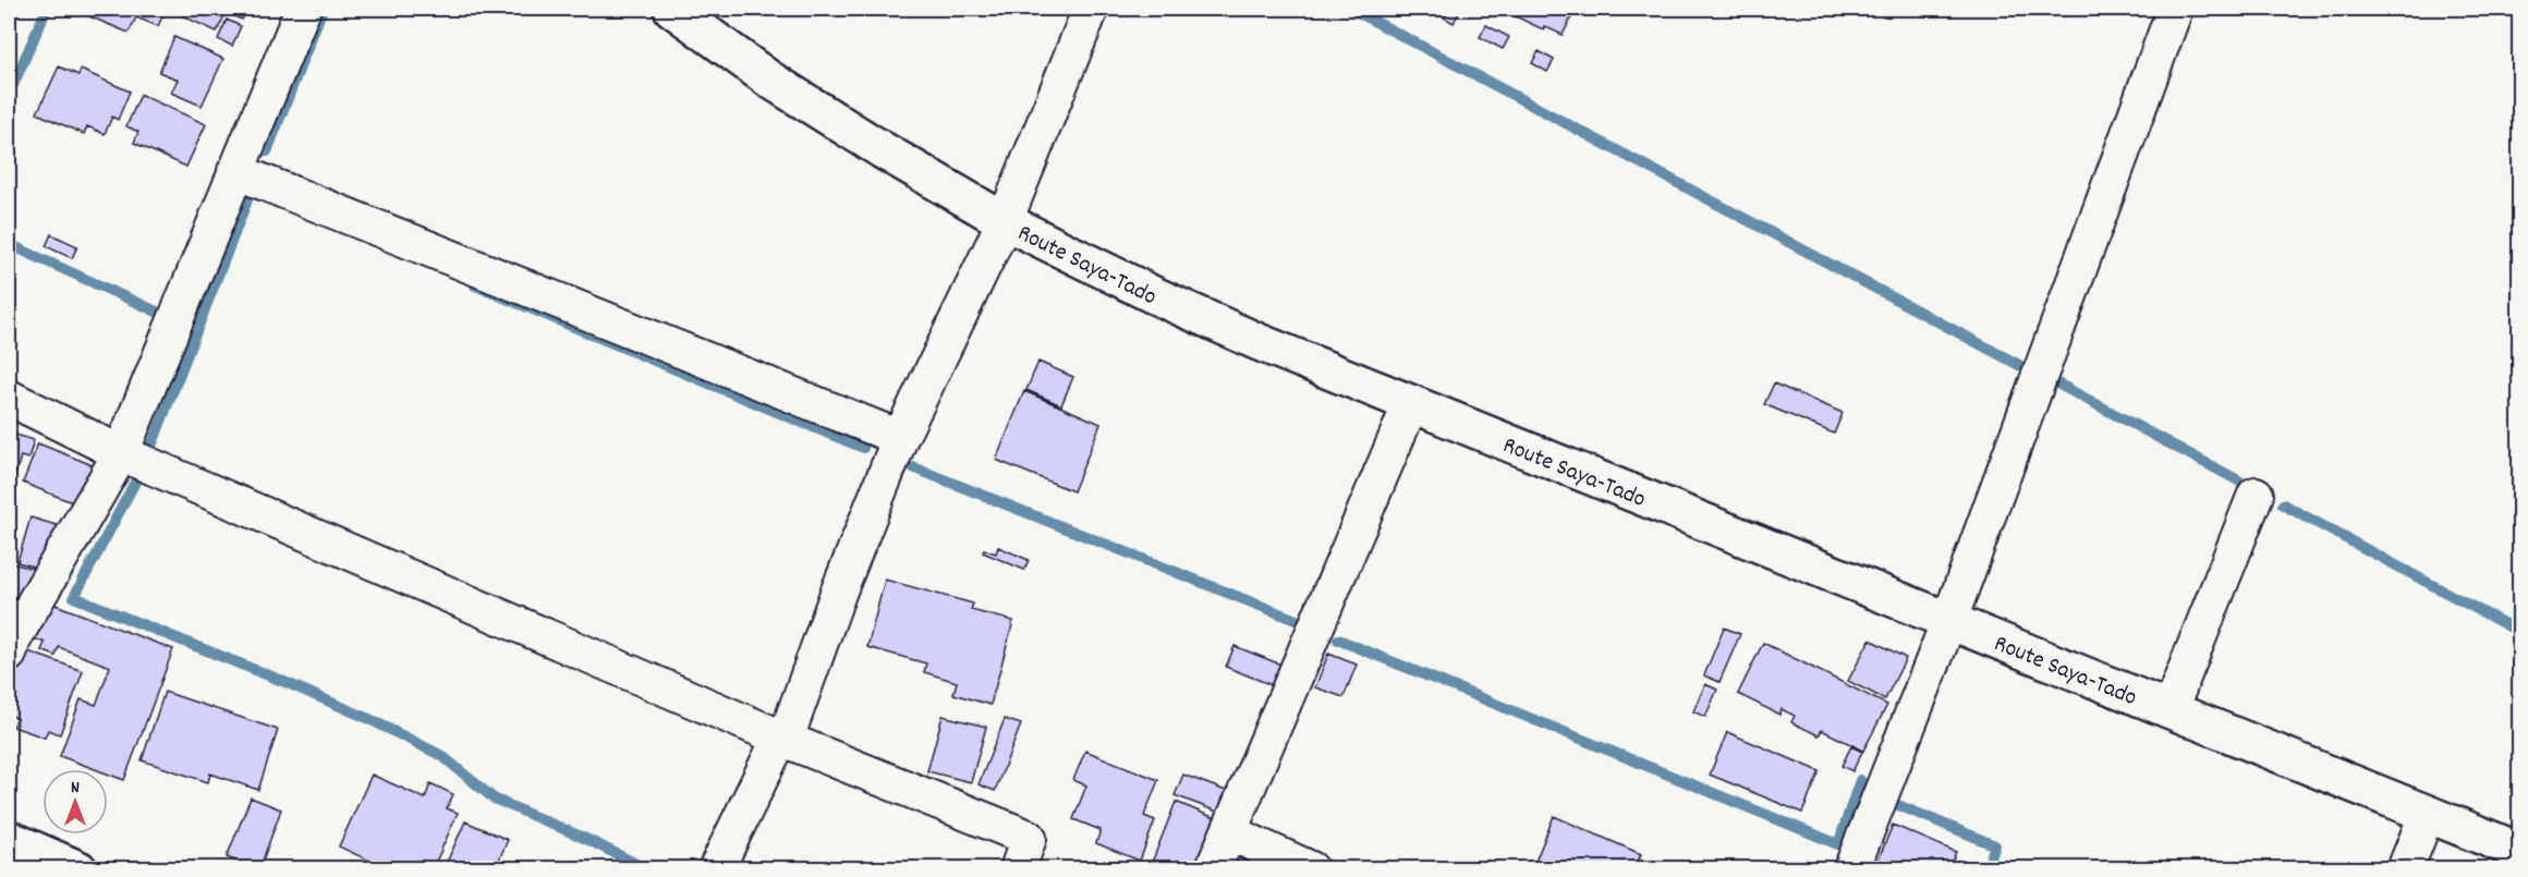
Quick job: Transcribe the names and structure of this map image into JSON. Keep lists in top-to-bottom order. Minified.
{"streets":{"main road":["Route Saya-Tado"]},"north":"top"}
